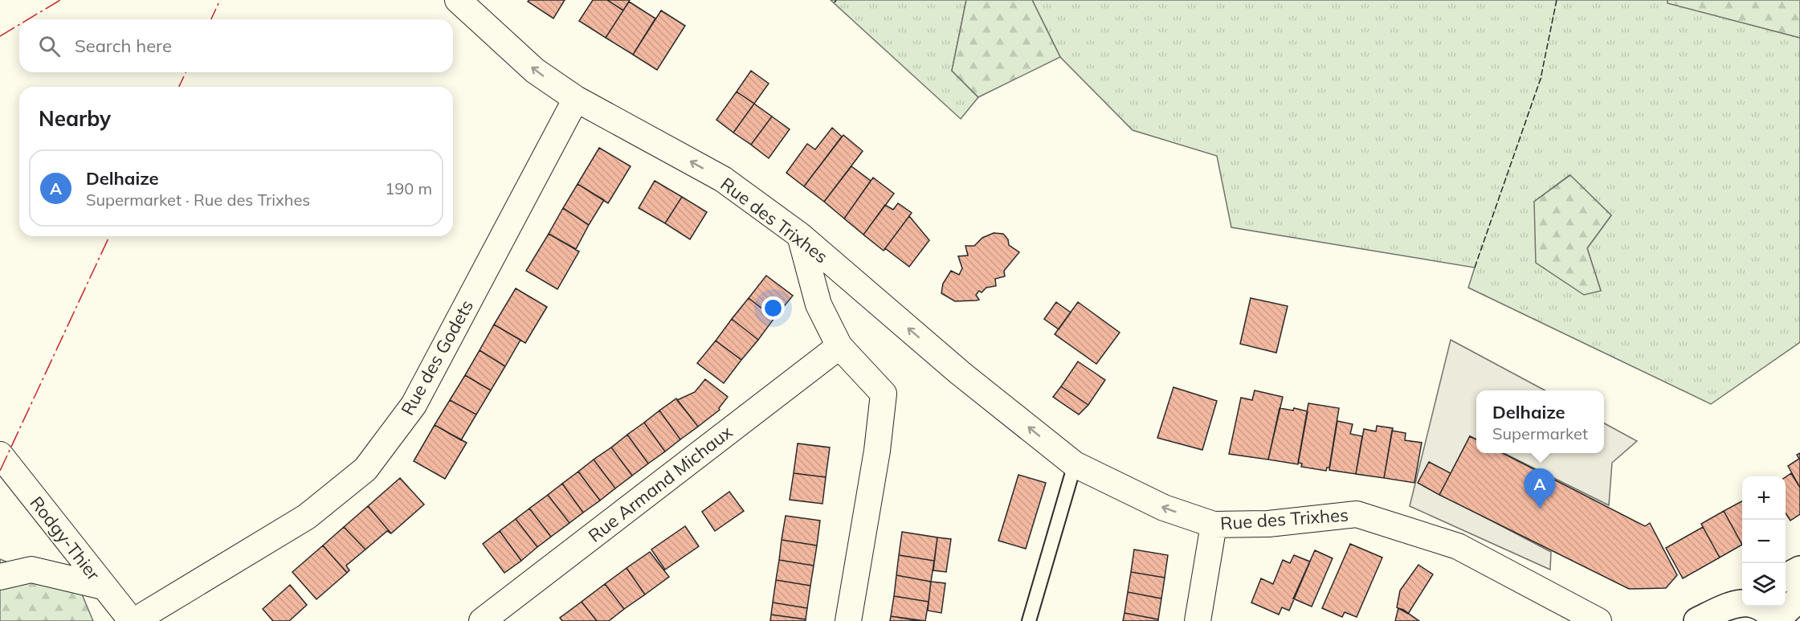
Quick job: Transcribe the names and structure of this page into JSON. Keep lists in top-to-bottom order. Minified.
{"streets":{"street":["Rue des Trixhes","Rue des Godets","Rue Armand Michaux","Rodgy-Thier"]},"crossings":[["Rue des Trixhes","Rue des Godets"],["Rue des Godets","Rodgy-Thier"]],"one_way":["Rue des Trixhes"],"page":{"search":"Search here","heading":"Nearby","list":[{"mark":"A","name":"Delhaize","note":"Supermarket · Rue des Trixhes","value":"190 m"}],"popup":["Delhaize","Supermarket"],"pins":"A","map_buttons":["+","−"]}}
